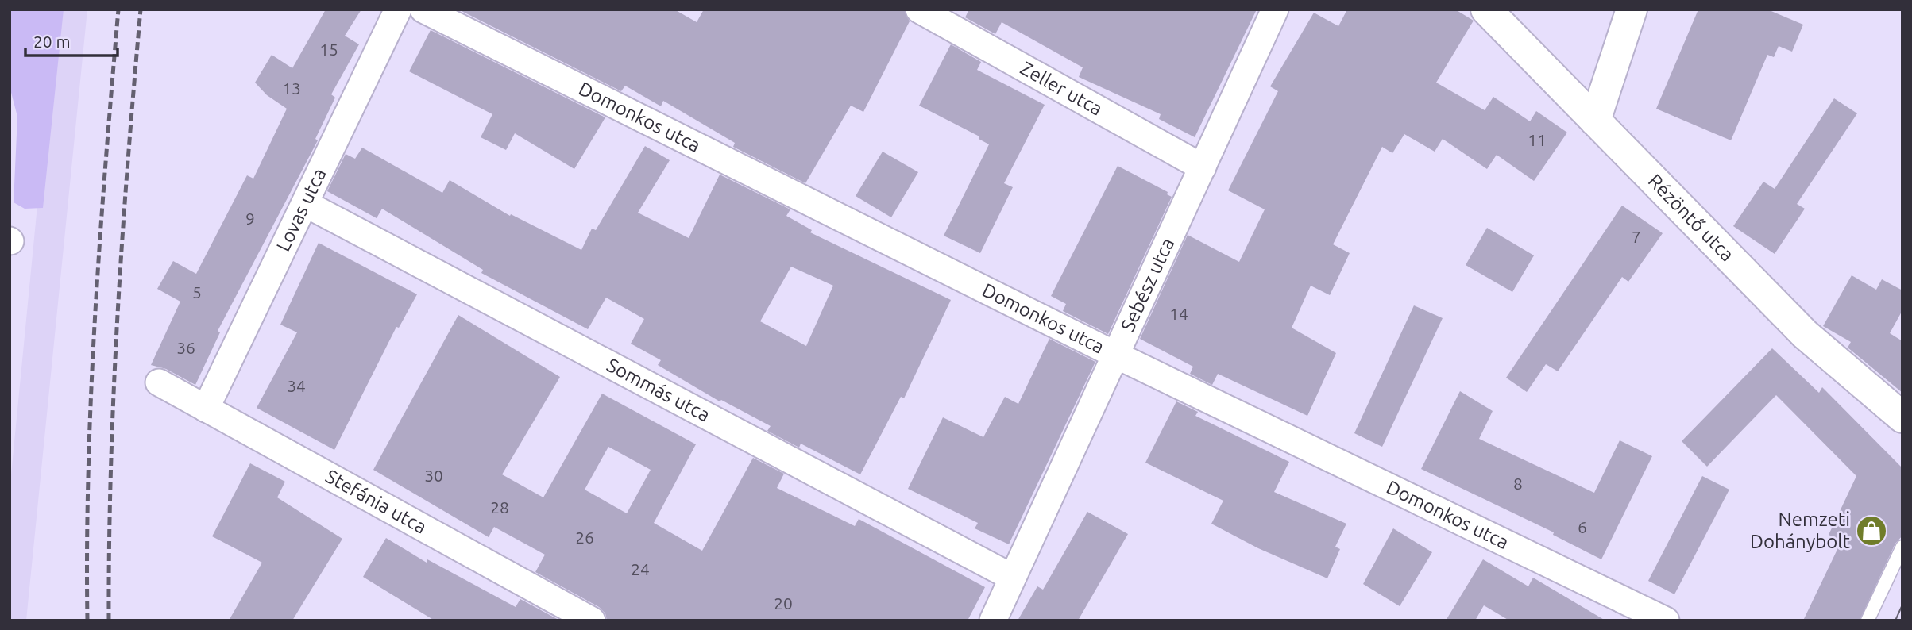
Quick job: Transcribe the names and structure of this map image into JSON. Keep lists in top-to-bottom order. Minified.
{"streets":{"main road":["Rézöntő utca"],"street":["Zeller utca","Domonkos utca","Lovas utca","Sebész utca","Sommás utca","Stefánia utca"]},"crossings":[["Zeller utca","Sebész utca"],["Domonkos utca","Sebész utca"],["Lovas utca","Sommás utca"],["Lovas utca","Stefánia utca"],["Sebész utca","Sommás utca"]],"places":{"shop":["Nemzeti Dohánybolt"]},"house_numbers":["15","13","11","9","7","5","14","36","34","30","8","28","6","26","24","20"],"scale_bar":"20 m"}
